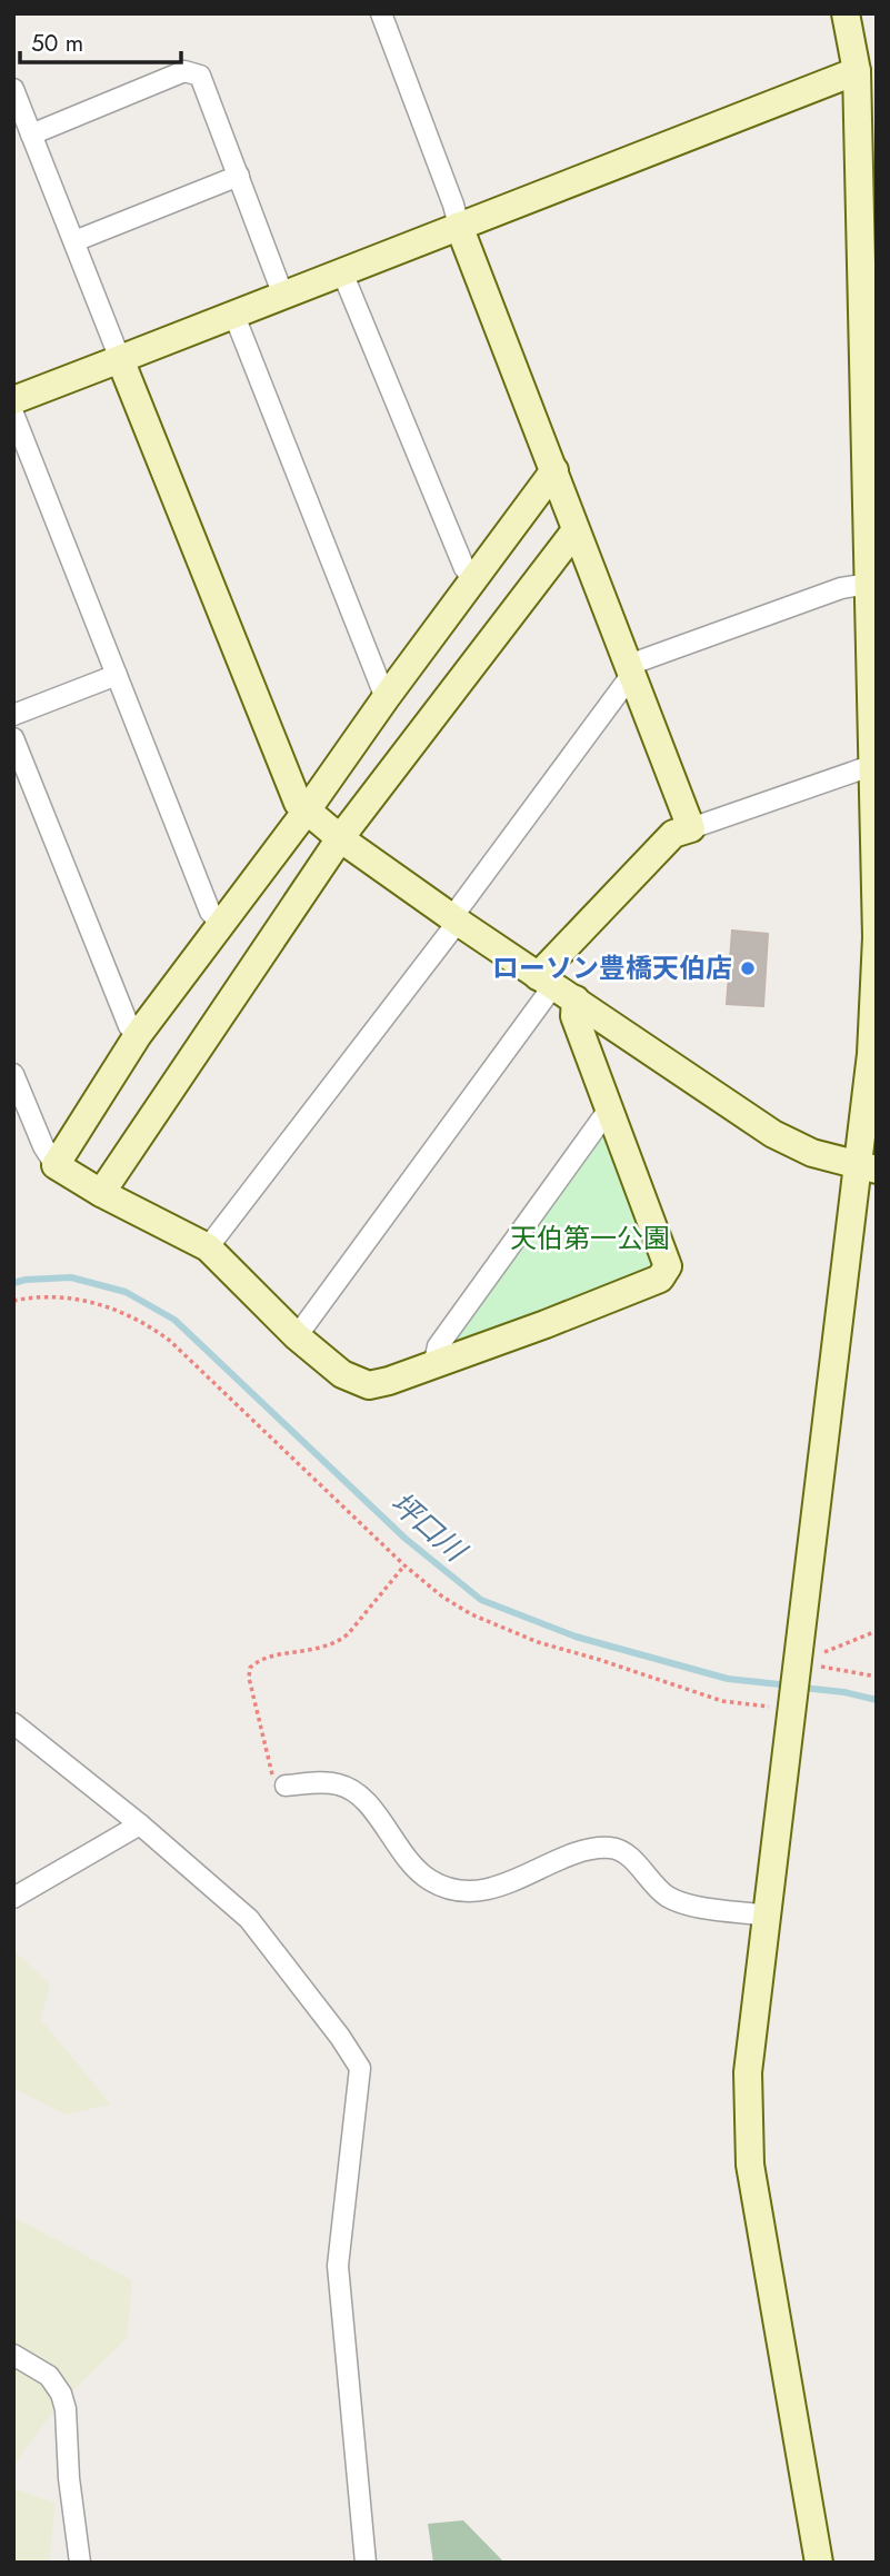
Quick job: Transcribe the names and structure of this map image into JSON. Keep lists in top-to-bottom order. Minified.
{"water":["坪口川"],"parks":["天伯第一公園"],"places":["ローソン豊橋天伯店"],"scale_bar":"50 m"}
